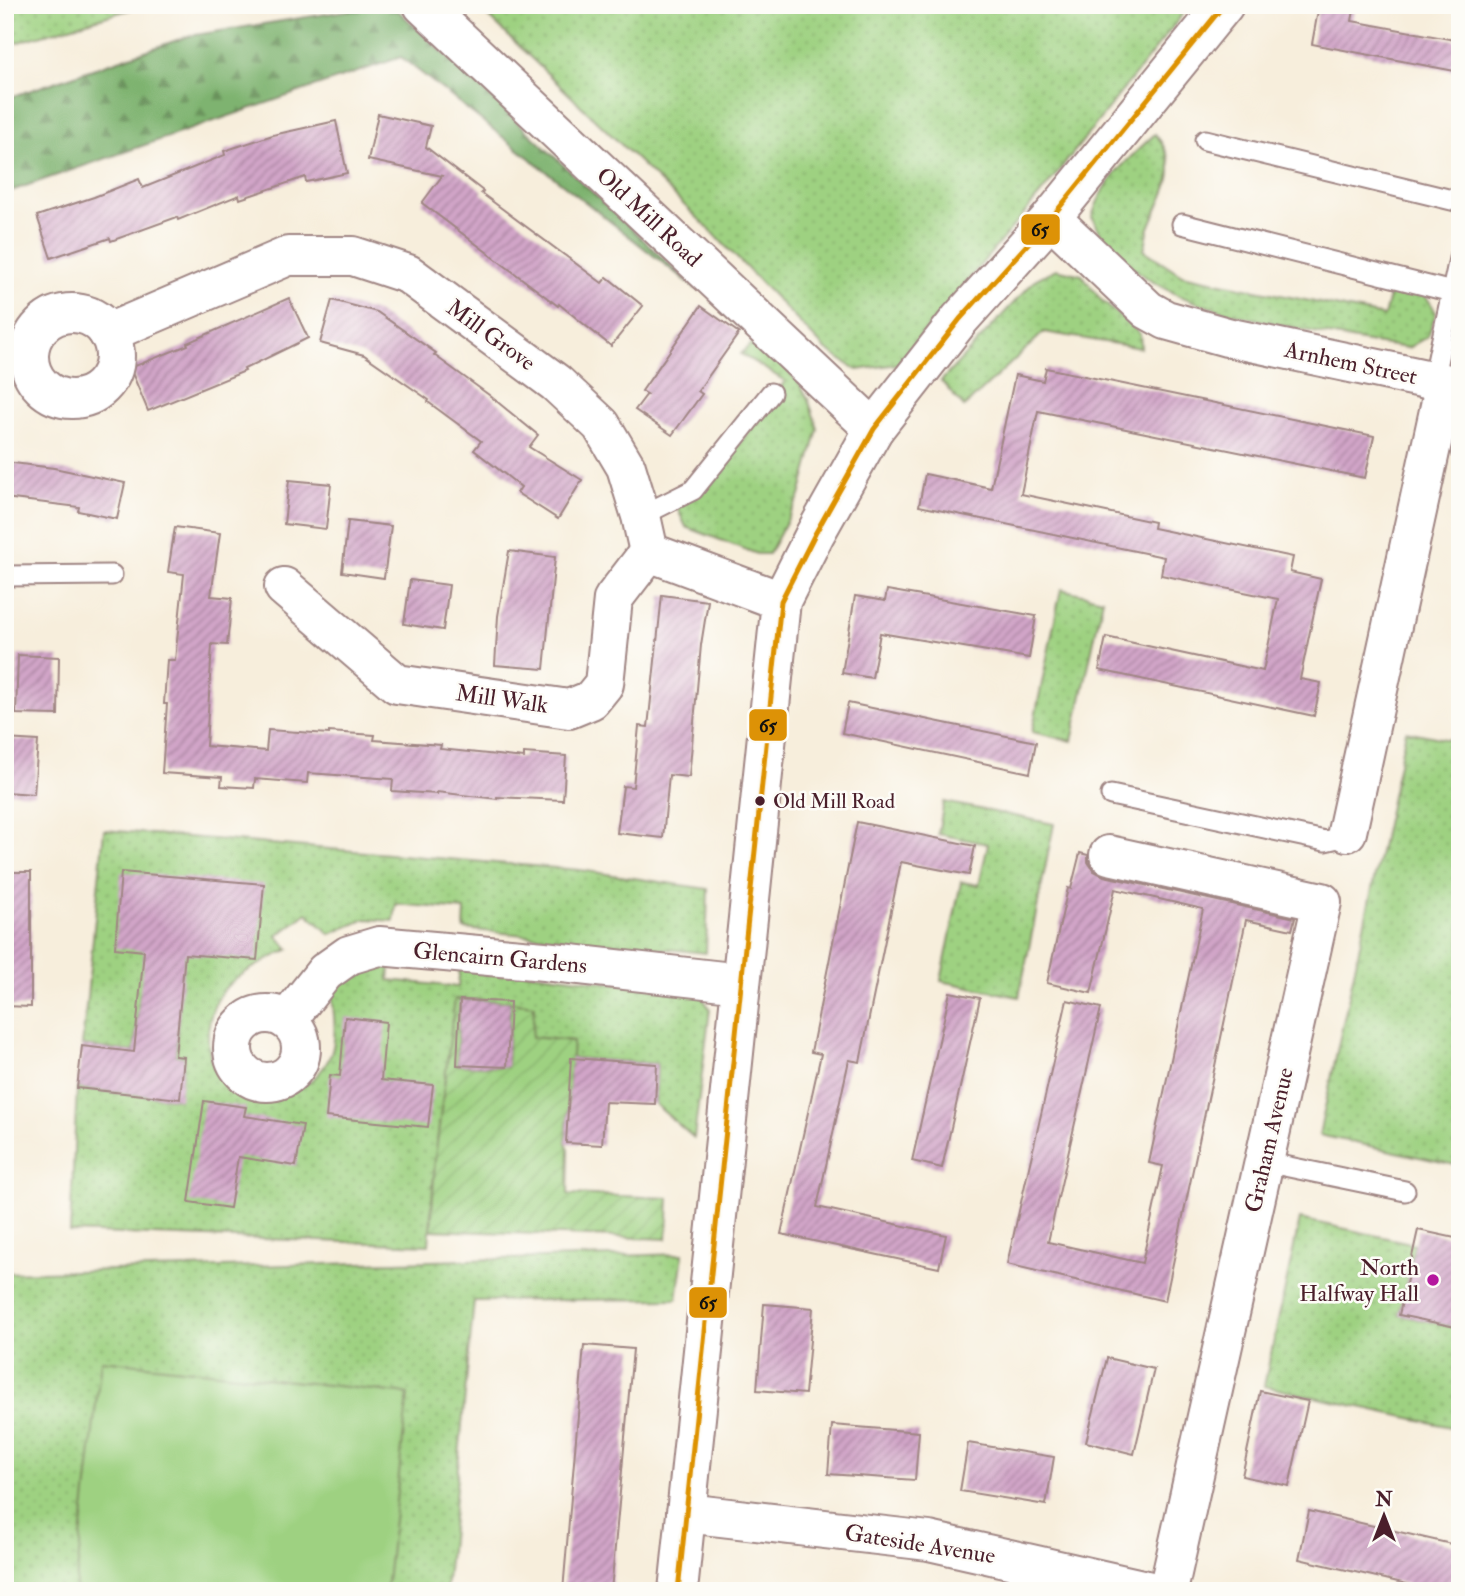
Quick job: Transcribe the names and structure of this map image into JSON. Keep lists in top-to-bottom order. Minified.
{"streets":{"street":["Old Mill Road","Mill Grove","Arnhem Street","Mill Walk","Glencairn Gardens","Graham Avenue","Gateside Avenue"]},"crossings":[["Mill Grove","Mill Walk"]],"places":["Old Mill Road","North Halfway Hall"],"lines":["transit line 65"],"north":"top"}
